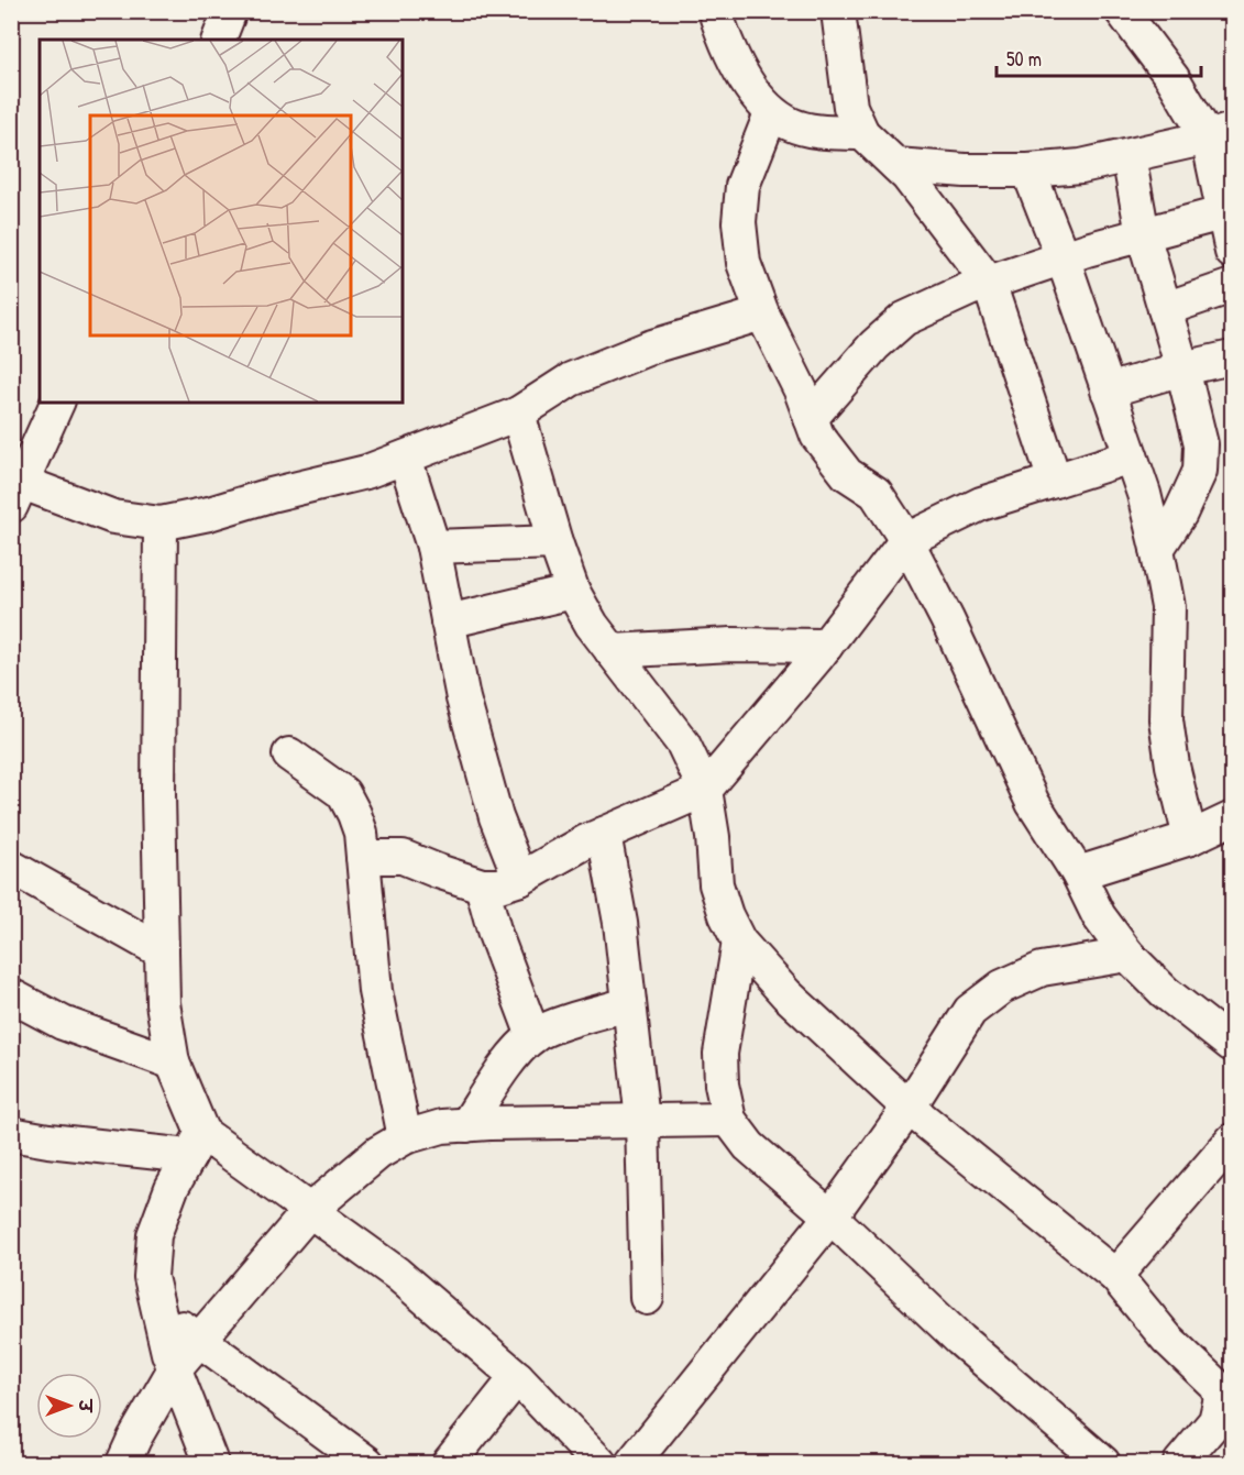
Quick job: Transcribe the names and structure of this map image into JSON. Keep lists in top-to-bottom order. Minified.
{"scale_bar":"50 m","north":"right"}
